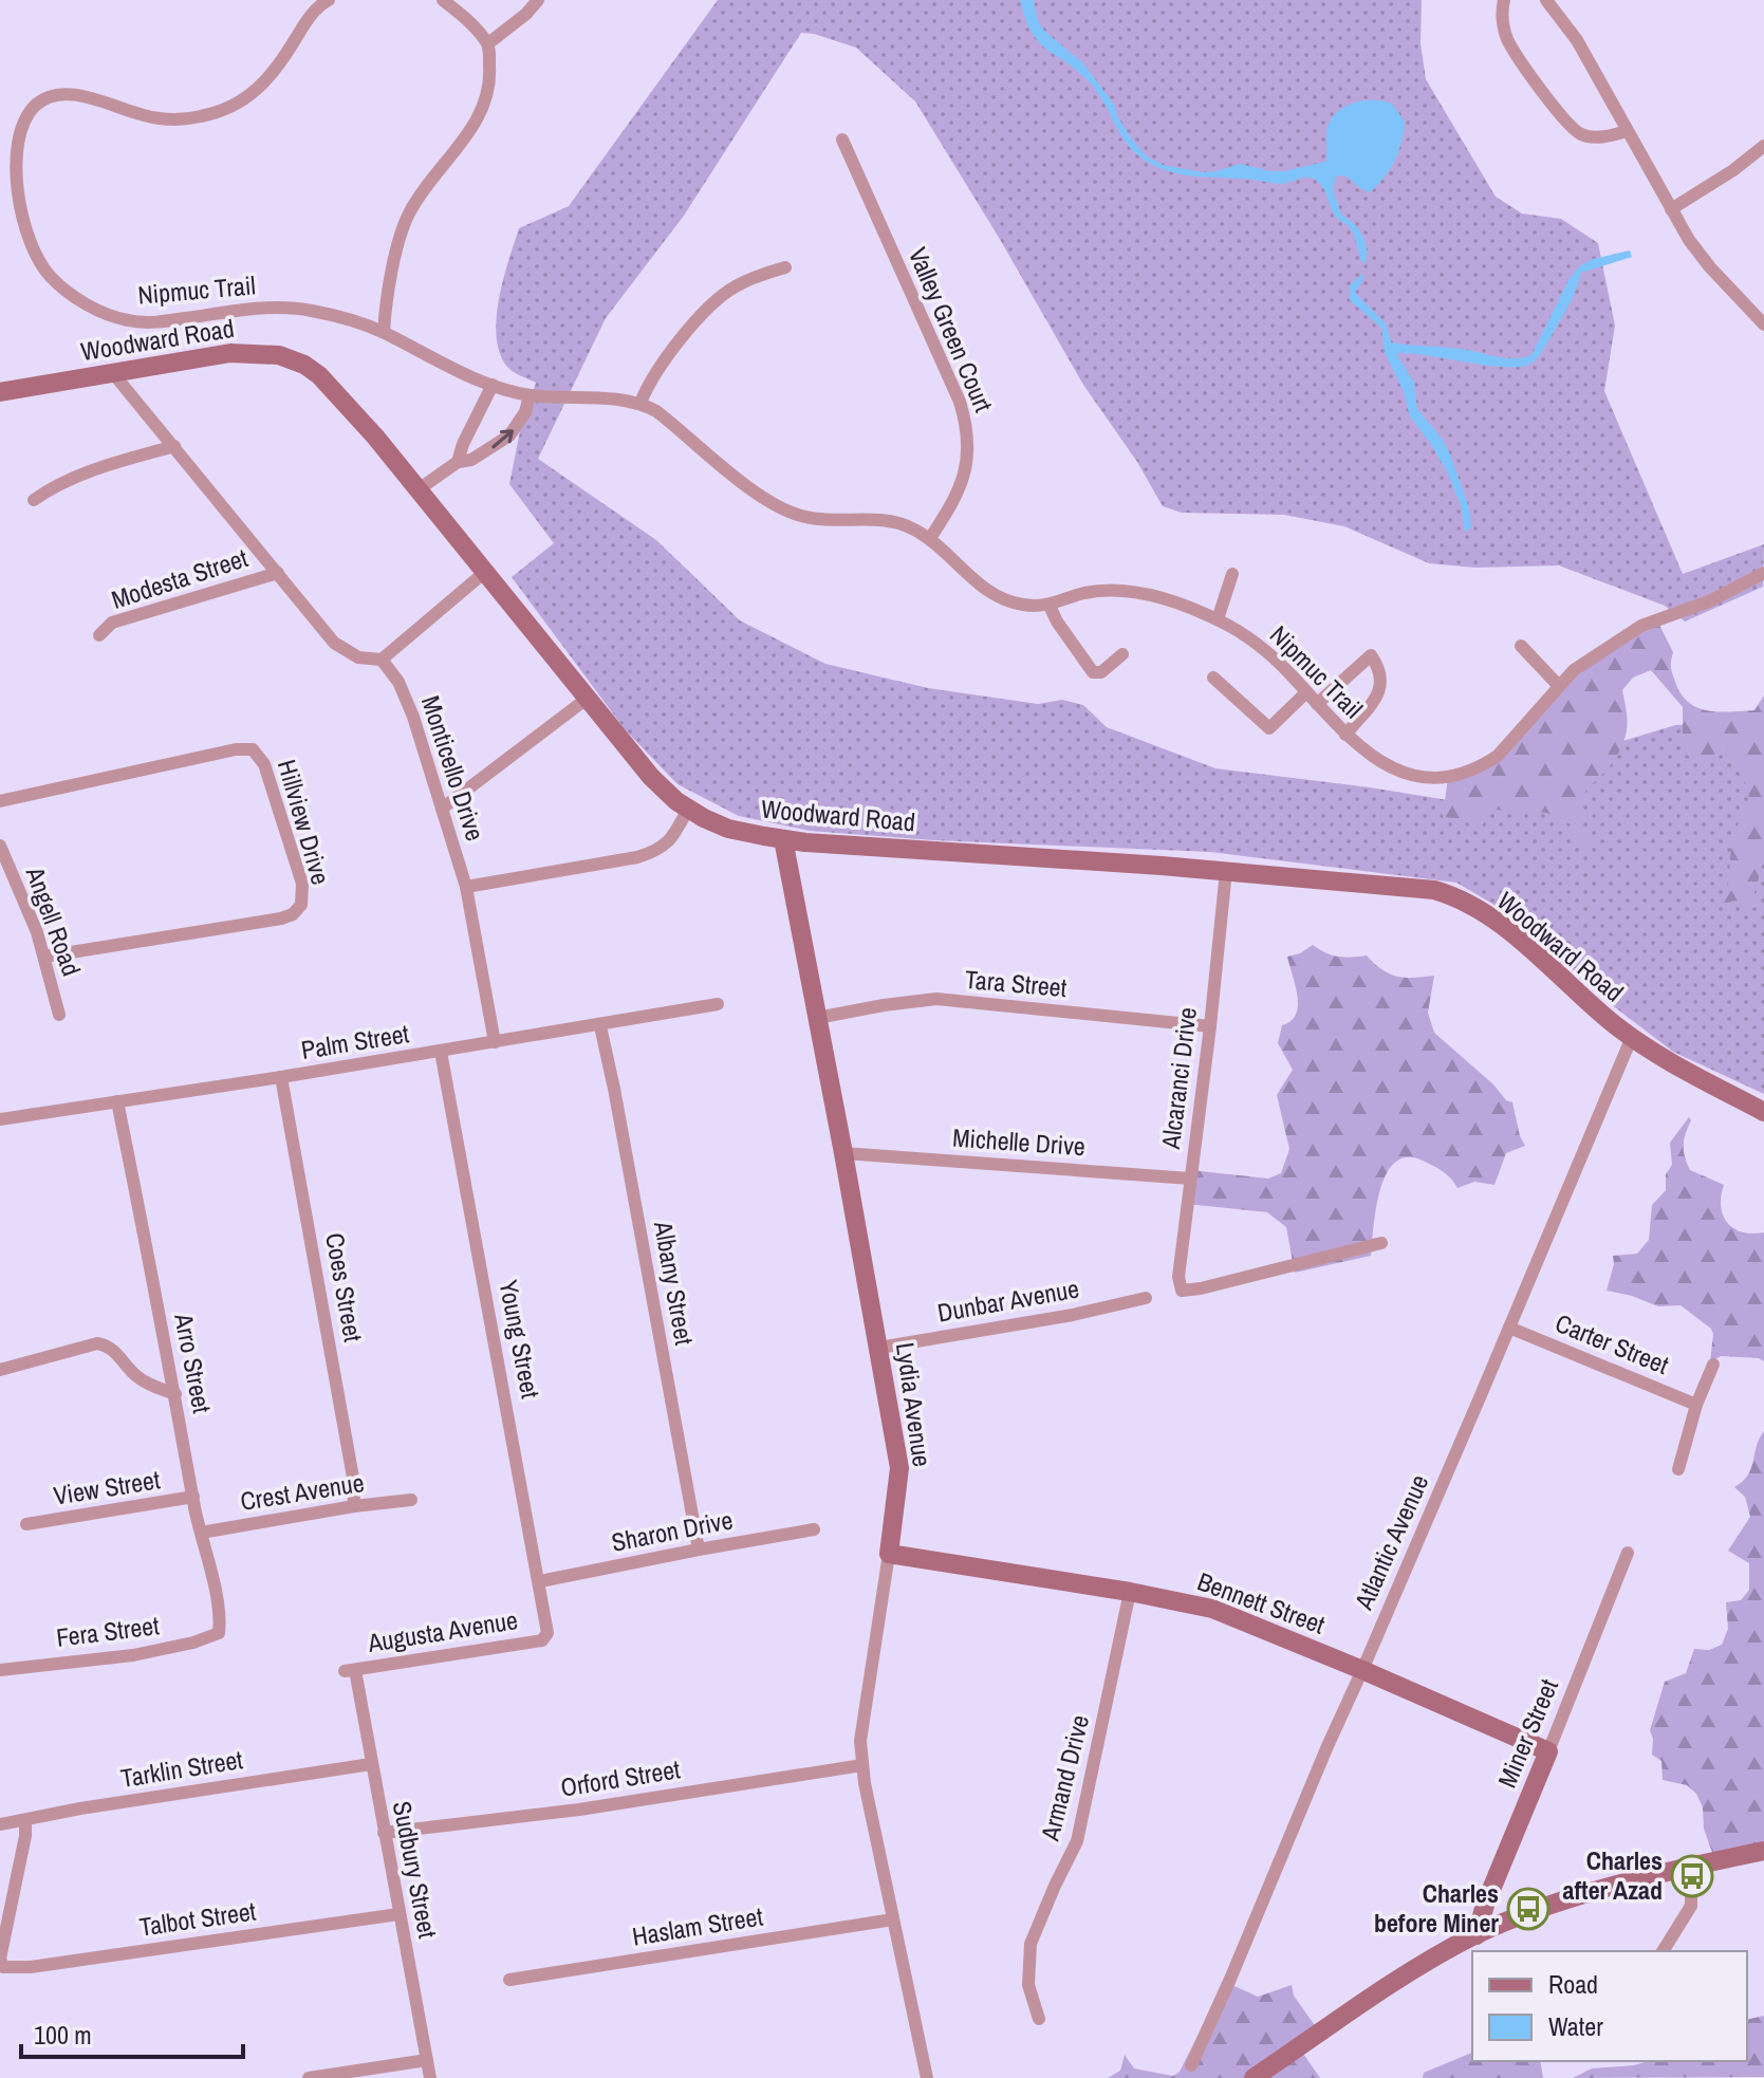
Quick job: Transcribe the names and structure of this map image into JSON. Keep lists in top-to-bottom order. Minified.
{"streets":{"street":["Nipmuc Trail","Valley Green Court","Woodward Road","Modesta Street","Monticello Drive","Hillview Drive","Angell Road","Tara Street","Palm Street","Alcaranci Drive","Michelle Drive","Albany Street","Coes Street","Dunbar Avenue","Young Street","Carter Street","Arro Street","Lydia Avenue","View Street","Crest Avenue","Sharon Drive","Atlantic Avenue","Bennett Street","Fera Street","Augusta Avenue","Miner Street","Tarklin Street","Armand Drive","Orford Street","Sudbury Street","Talbot Street","Haslam Street"]},"crossings":[["Nipmuc Trail","Valley Green Court"],["Woodward Road","Alcaranci Drive"],["Woodward Road","Lydia Avenue"],["Woodward Road","Atlantic Avenue"],["Monticello Drive","Palm Street"],["Hillview Drive","Angell Road"],["Tara Street","Alcaranci Drive"],["Tara Street","Lydia Avenue"],["Palm Street","Albany Street"],["Palm Street","Coes Street"],["Palm Street","Young Street"],["Palm Street","Arro Street"],["Alcaranci Drive","Michelle Drive"],["Michelle Drive","Lydia Avenue"],["Albany Street","Sharon Drive"],["Coes Street","Crest Avenue"],["Dunbar Avenue","Lydia Avenue"],["Young Street","Sharon Drive"],["Young Street","Augusta Avenue"],["Carter Street","Atlantic Avenue"],["Arro Street","View Street"],["Arro Street","Crest Avenue"],["Arro Street","Fera Street"],["Lydia Avenue","Bennett Street"],["Lydia Avenue","Orford Street"],["Lydia Avenue","Haslam Street"],["Atlantic Avenue","Bennett Street"],["Bennett Street","Miner Street"],["Bennett Street","Armand Drive"],["Augusta Avenue","Sudbury Street"],["Tarklin Street","Sudbury Street"],["Tarklin Street","Talbot Street"],["Orford Street","Sudbury Street"],["Sudbury Street","Talbot Street"]],"places":{"bus stop":["Charles after Azad","Charles before Miner"]},"legend":["Road","Water"],"scale_bar":"100 m"}
